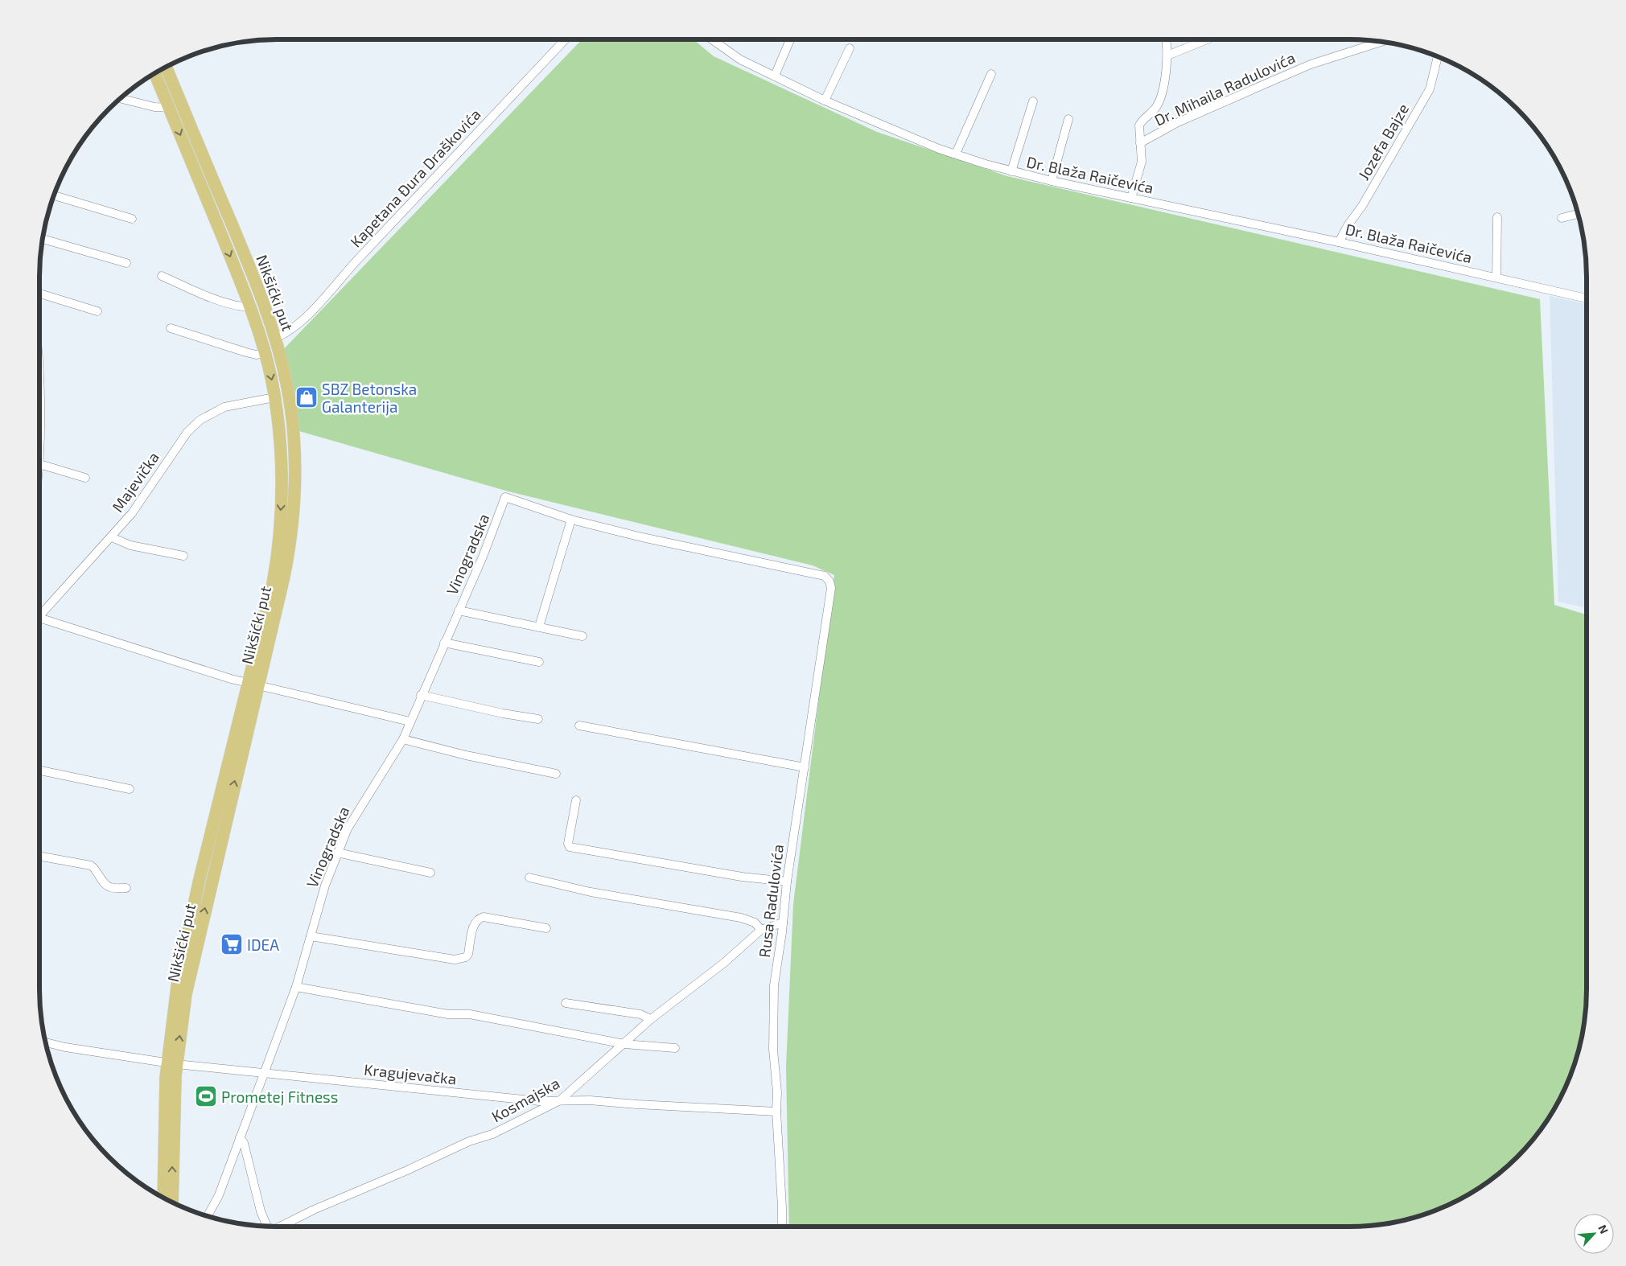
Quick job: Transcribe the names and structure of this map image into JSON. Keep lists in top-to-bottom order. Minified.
{"streets":{"main road":["Nikšićki put"],"street":["Dr. Mihaila Radulovića","Jozefa Bajze","Dr. Blaža Raičevića","Kapetana Đura Draškovića","Majevička","Vinogradska","Rusa Radulovića","Kragujevačka","Kosmajska"]},"crossings":[["Jozefa Bajze","Dr. Blaža Raičevića"],["Kapetana Đura Draškovića","Nikšićki put"],["Nikšićki put","Kragujevačka"],["Vinogradska","Rusa Radulovića"],["Vinogradska","Kragujevačka"],["Rusa Radulovića","Kragujevačka"],["Rusa Radulovića","Kosmajska"],["Kragujevačka","Kosmajska"]],"places":{"shop":["SBZ Betonska Galanterija"],"supermarket":["IDEA"],"sports":["Prometej Fitness"]},"north":"top right"}
